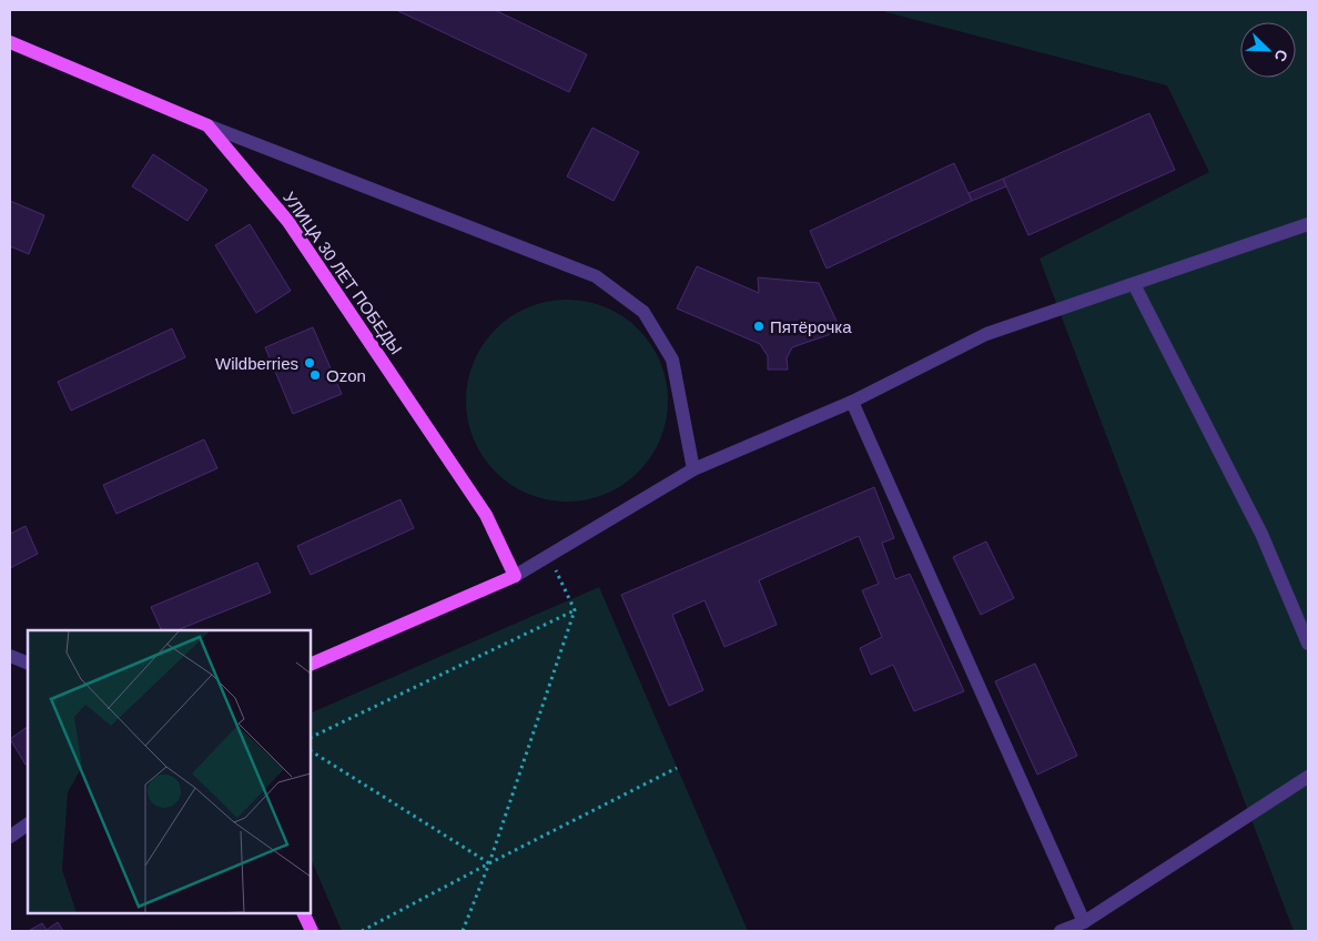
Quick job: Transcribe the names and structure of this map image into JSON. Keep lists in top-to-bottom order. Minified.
{"streets":{"main road":["УЛИЦА 30 ЛЕТ ПОБЕДЫ"]},"places":["Пятёрочка","Wildberries","Ozon"],"north":"bottom right"}
